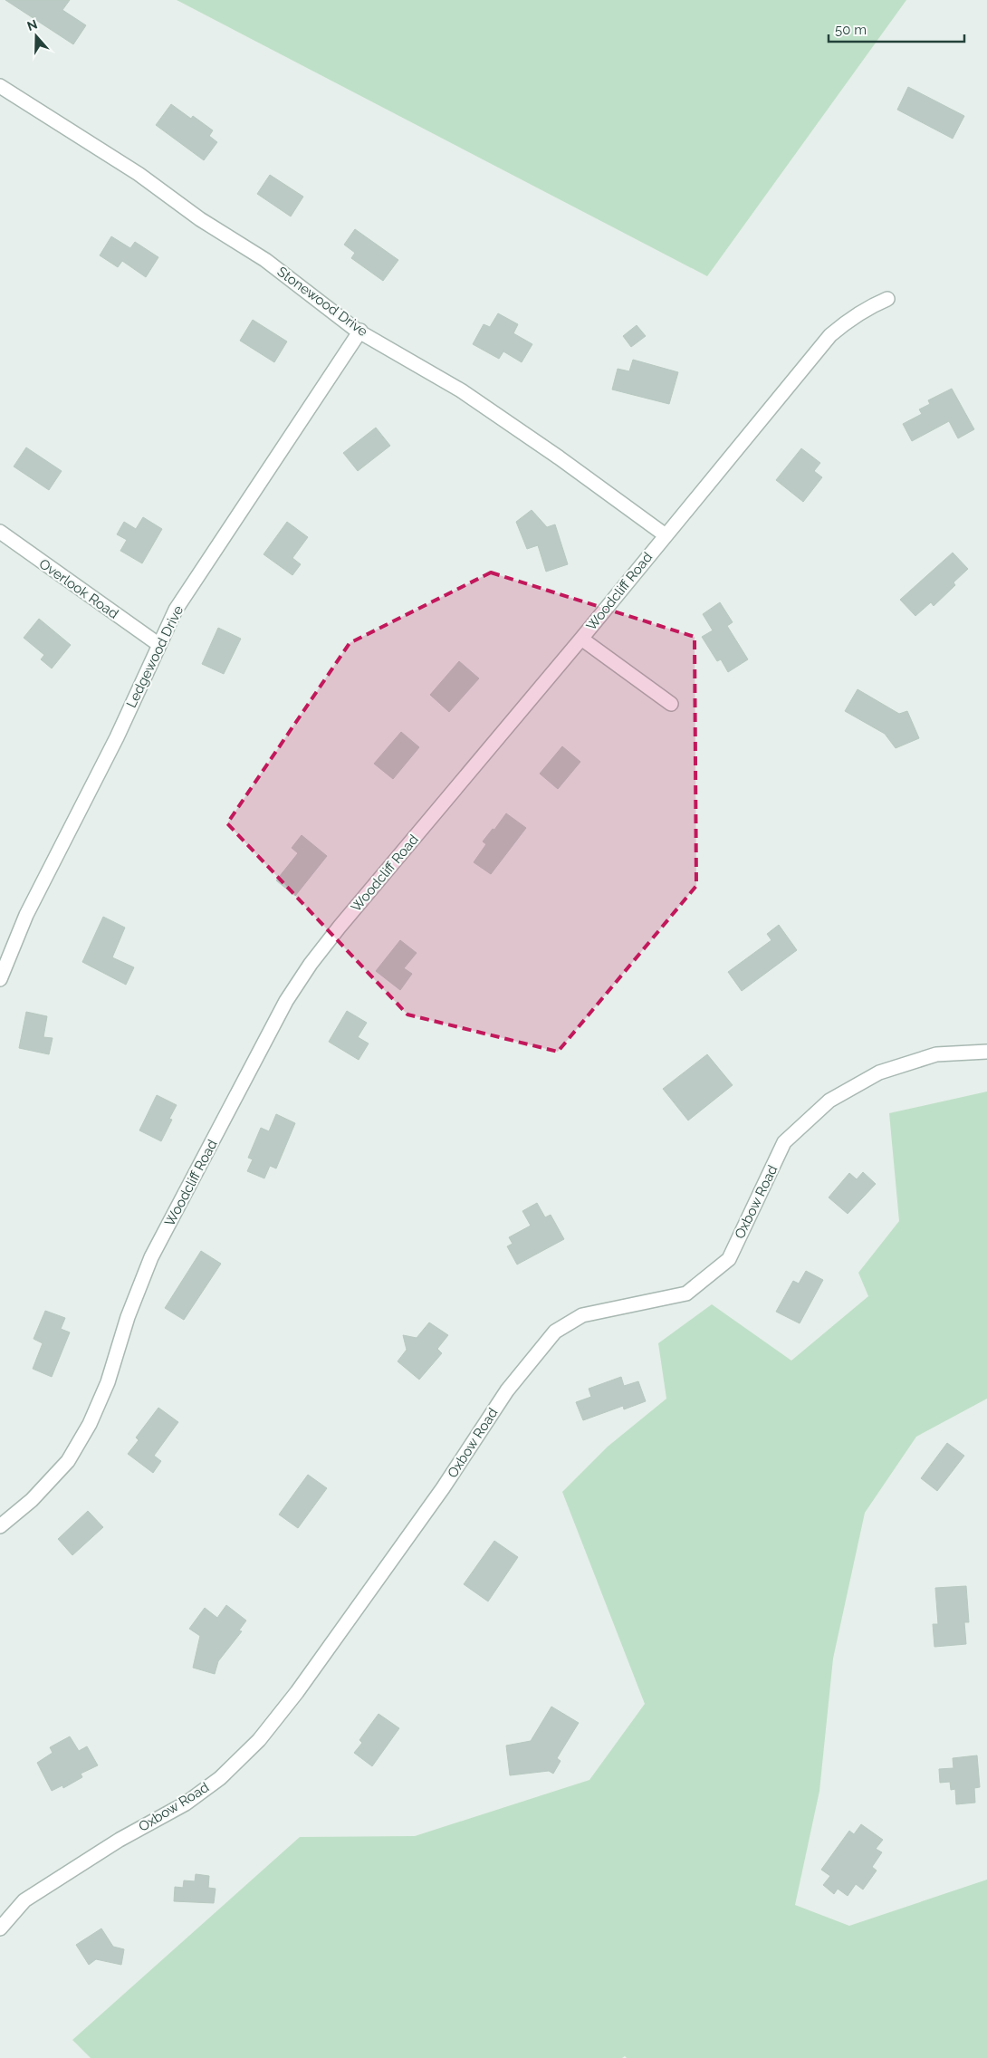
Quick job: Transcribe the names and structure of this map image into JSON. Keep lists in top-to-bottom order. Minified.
{"streets":{"street":["Stonewood Drive","Overlook Road","Woodcliff Road","Ledgewood Drive","Oxbow Road"]},"crossings":[["Stonewood Drive","Woodcliff Road"],["Stonewood Drive","Ledgewood Drive"],["Overlook Road","Ledgewood Drive"]],"scale_bar":"50 m","north":"top"}
